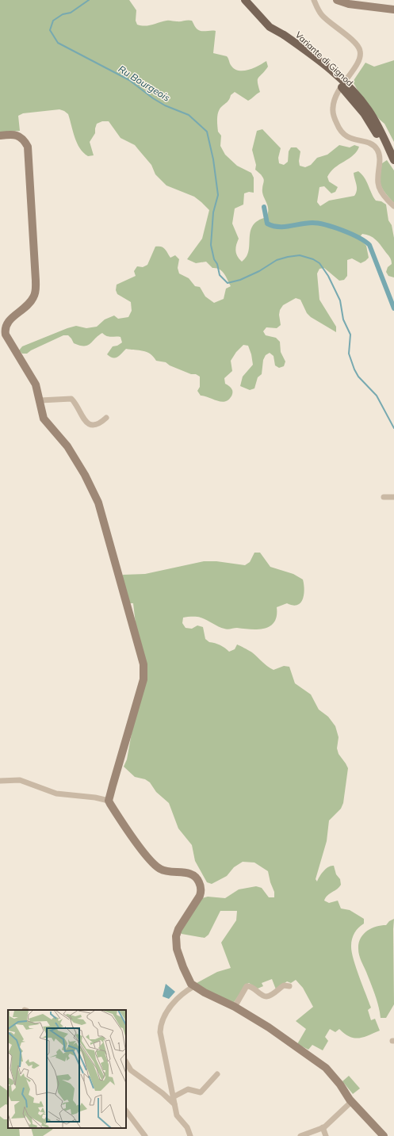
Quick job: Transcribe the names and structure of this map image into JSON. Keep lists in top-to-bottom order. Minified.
{"streets":{"main road":["Variante di Gignod"]},"water":["Ru Bourgeois"]}
